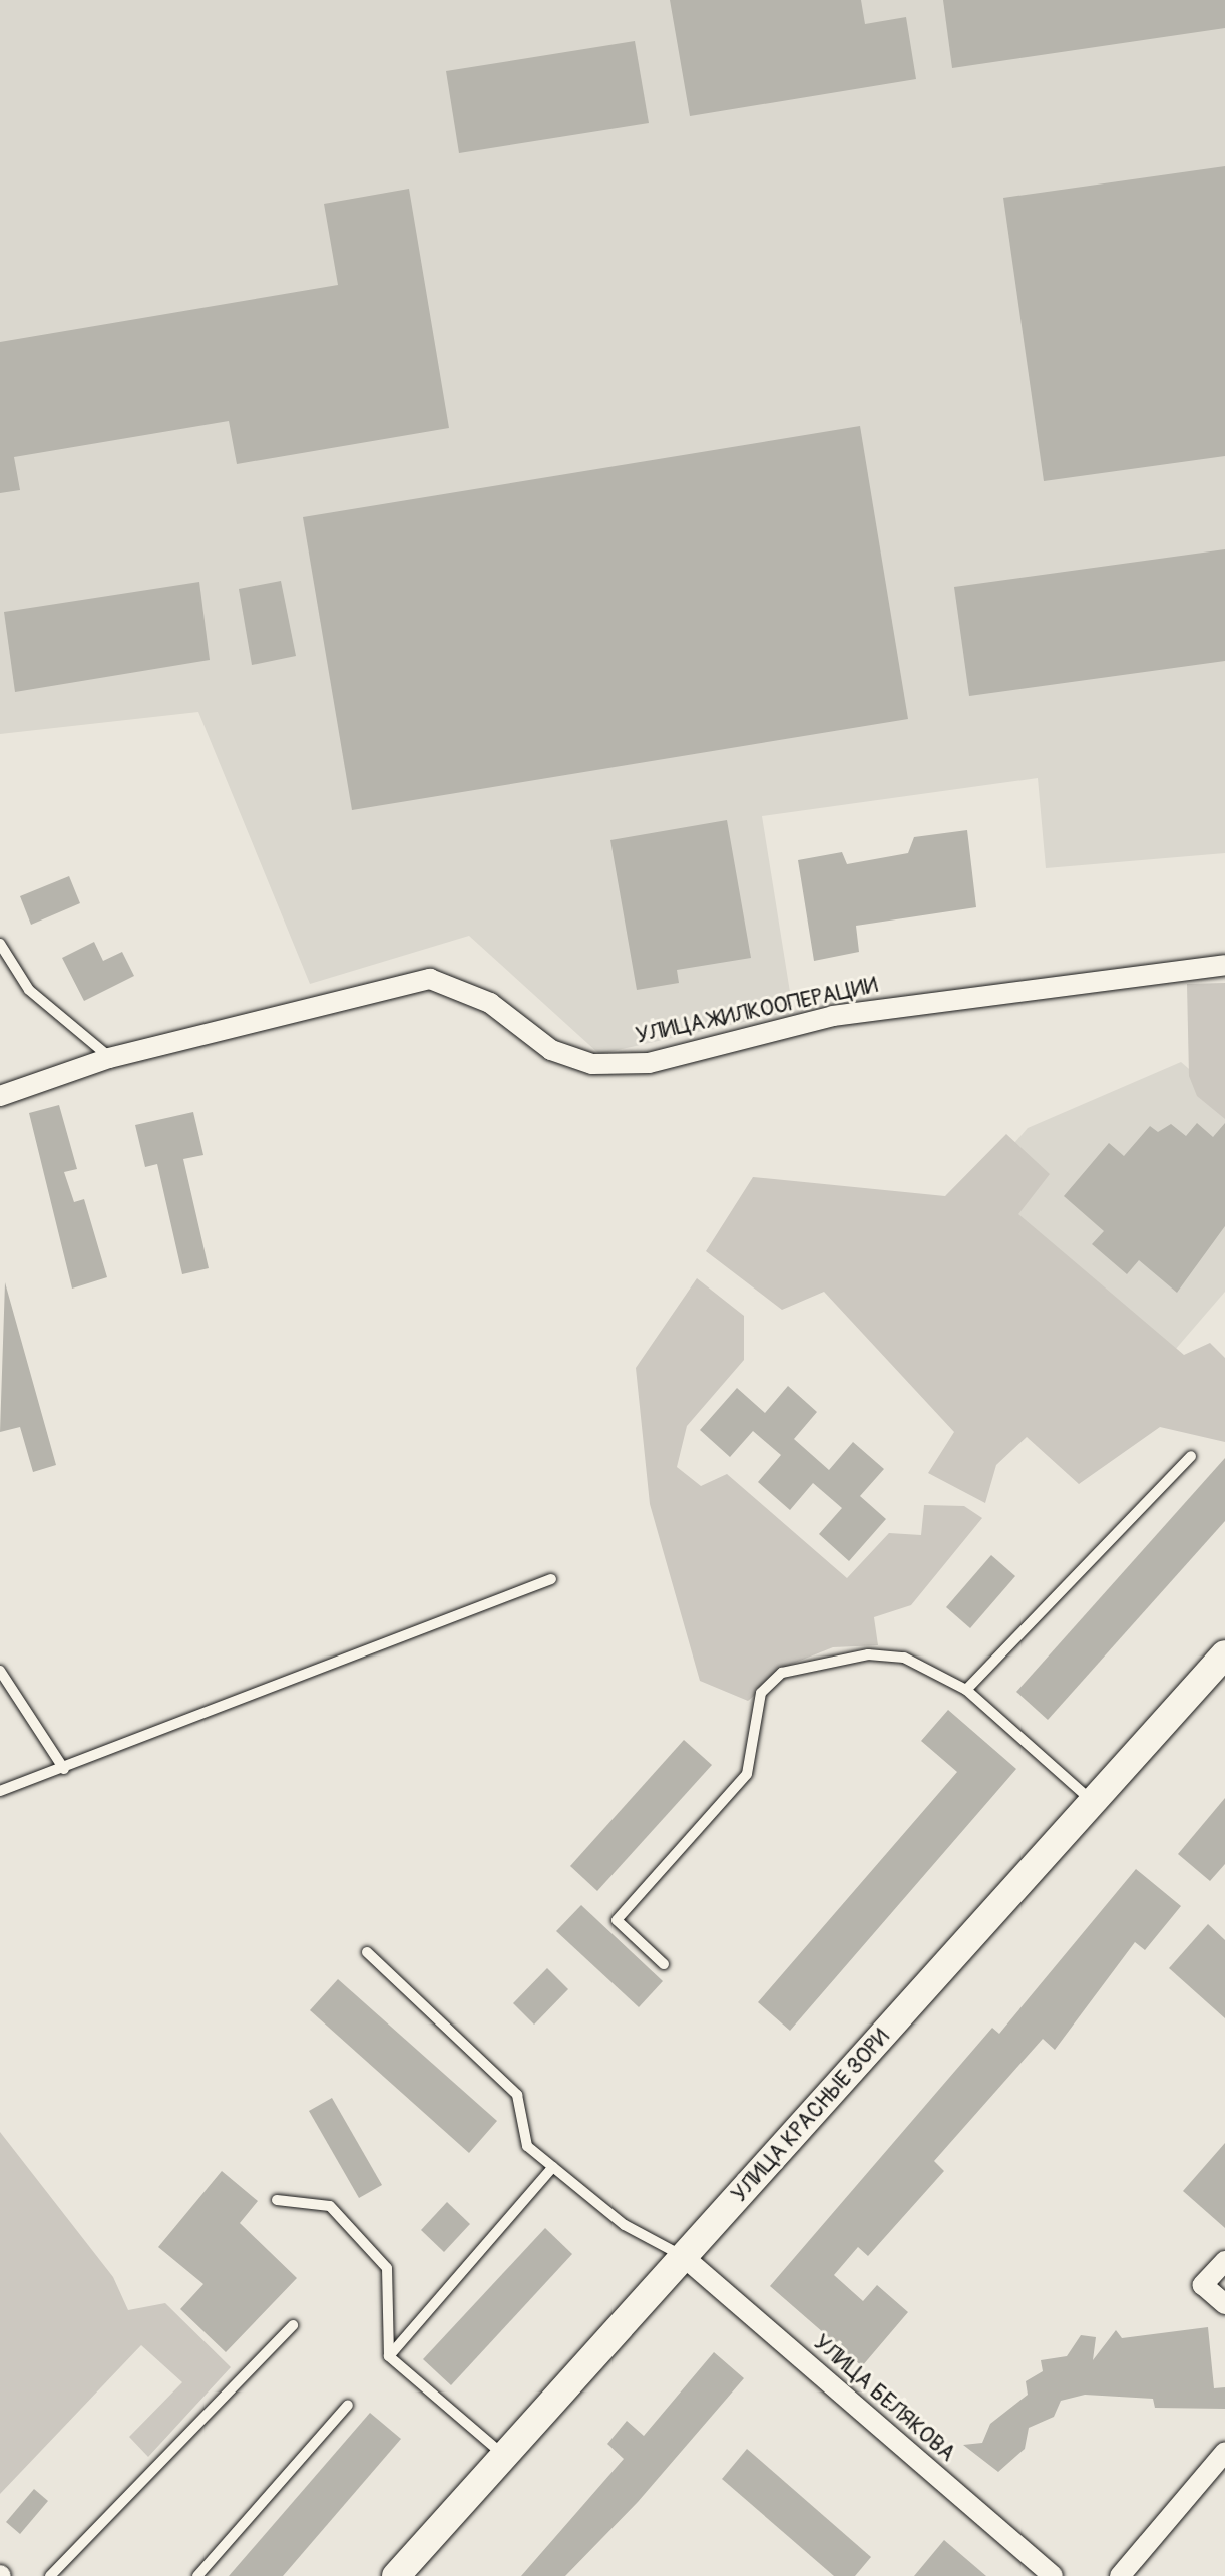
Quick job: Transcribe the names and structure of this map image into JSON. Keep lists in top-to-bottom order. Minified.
{"streets":{"main road":["УЛИЦА КРАСНЫЕ ЗОРИ"],"street":["УЛИЦА ЖИЛКООПЕРАЦИИ","УЛИЦА БЕЛЯКОВА"]},"crossings":[["УЛИЦА КРАСНЫЕ ЗОРИ","УЛИЦА БЕЛЯКОВА"]]}
